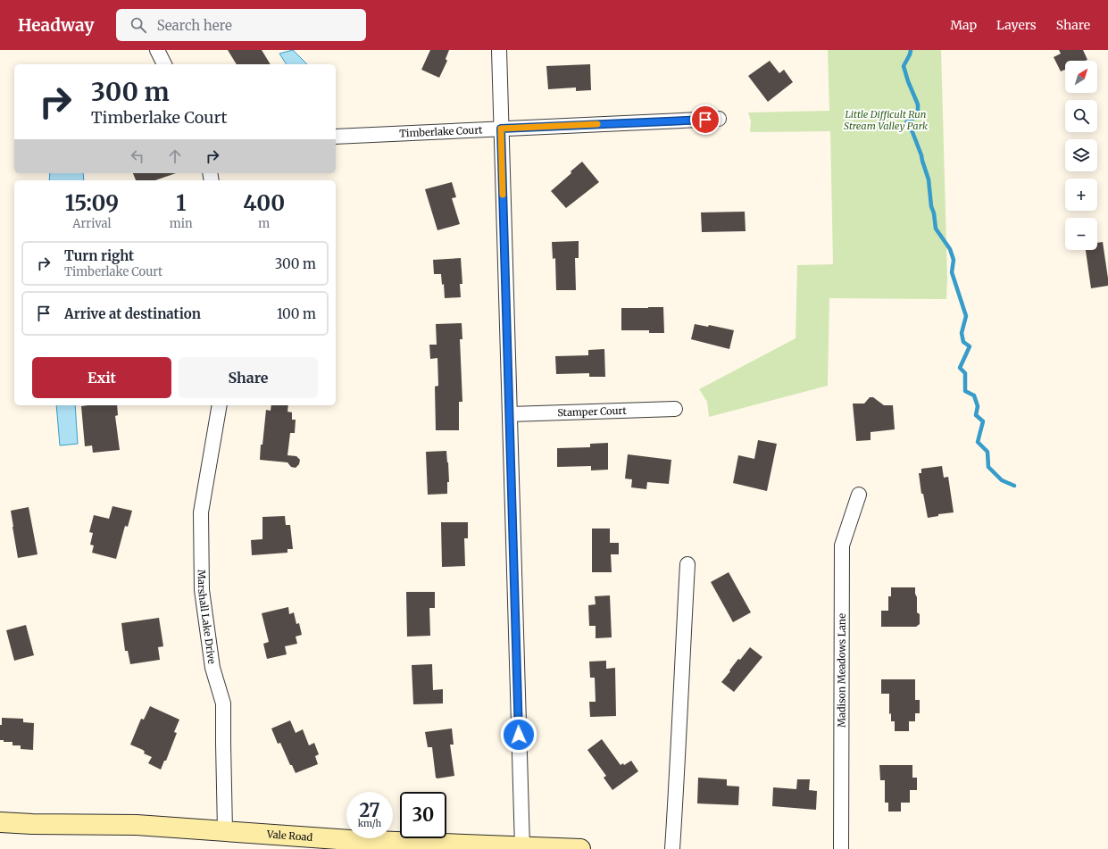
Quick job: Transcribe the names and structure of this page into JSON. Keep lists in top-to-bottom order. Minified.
{"streets":{"main road":["Vale Road"],"street":["Timberlake Court","Stamper Court","Marshall Lake Drive","Madison Meadows Lane"]},"crossings":[["Marshall Lake Drive","Vale Road"]],"parks":["Little Difficult Run Stream Valley Park"],"north":"top right","page":{"header":"Headway","search":"Search here","nav":["Map","Layers","Share"],"map_buttons":["+","−"],"turn":["300 m","Timberlake Court"],"eta":["15:09","Arrival","1","min","400","m"],"list":[{"name":"Turn right","note":"Timberlake Court","value":"300 m"},{"name":"Arrive at destination","value":"100 m"}],"buttons":["Exit","Share"],"speed":"27 km/h","limit":"30"}}
